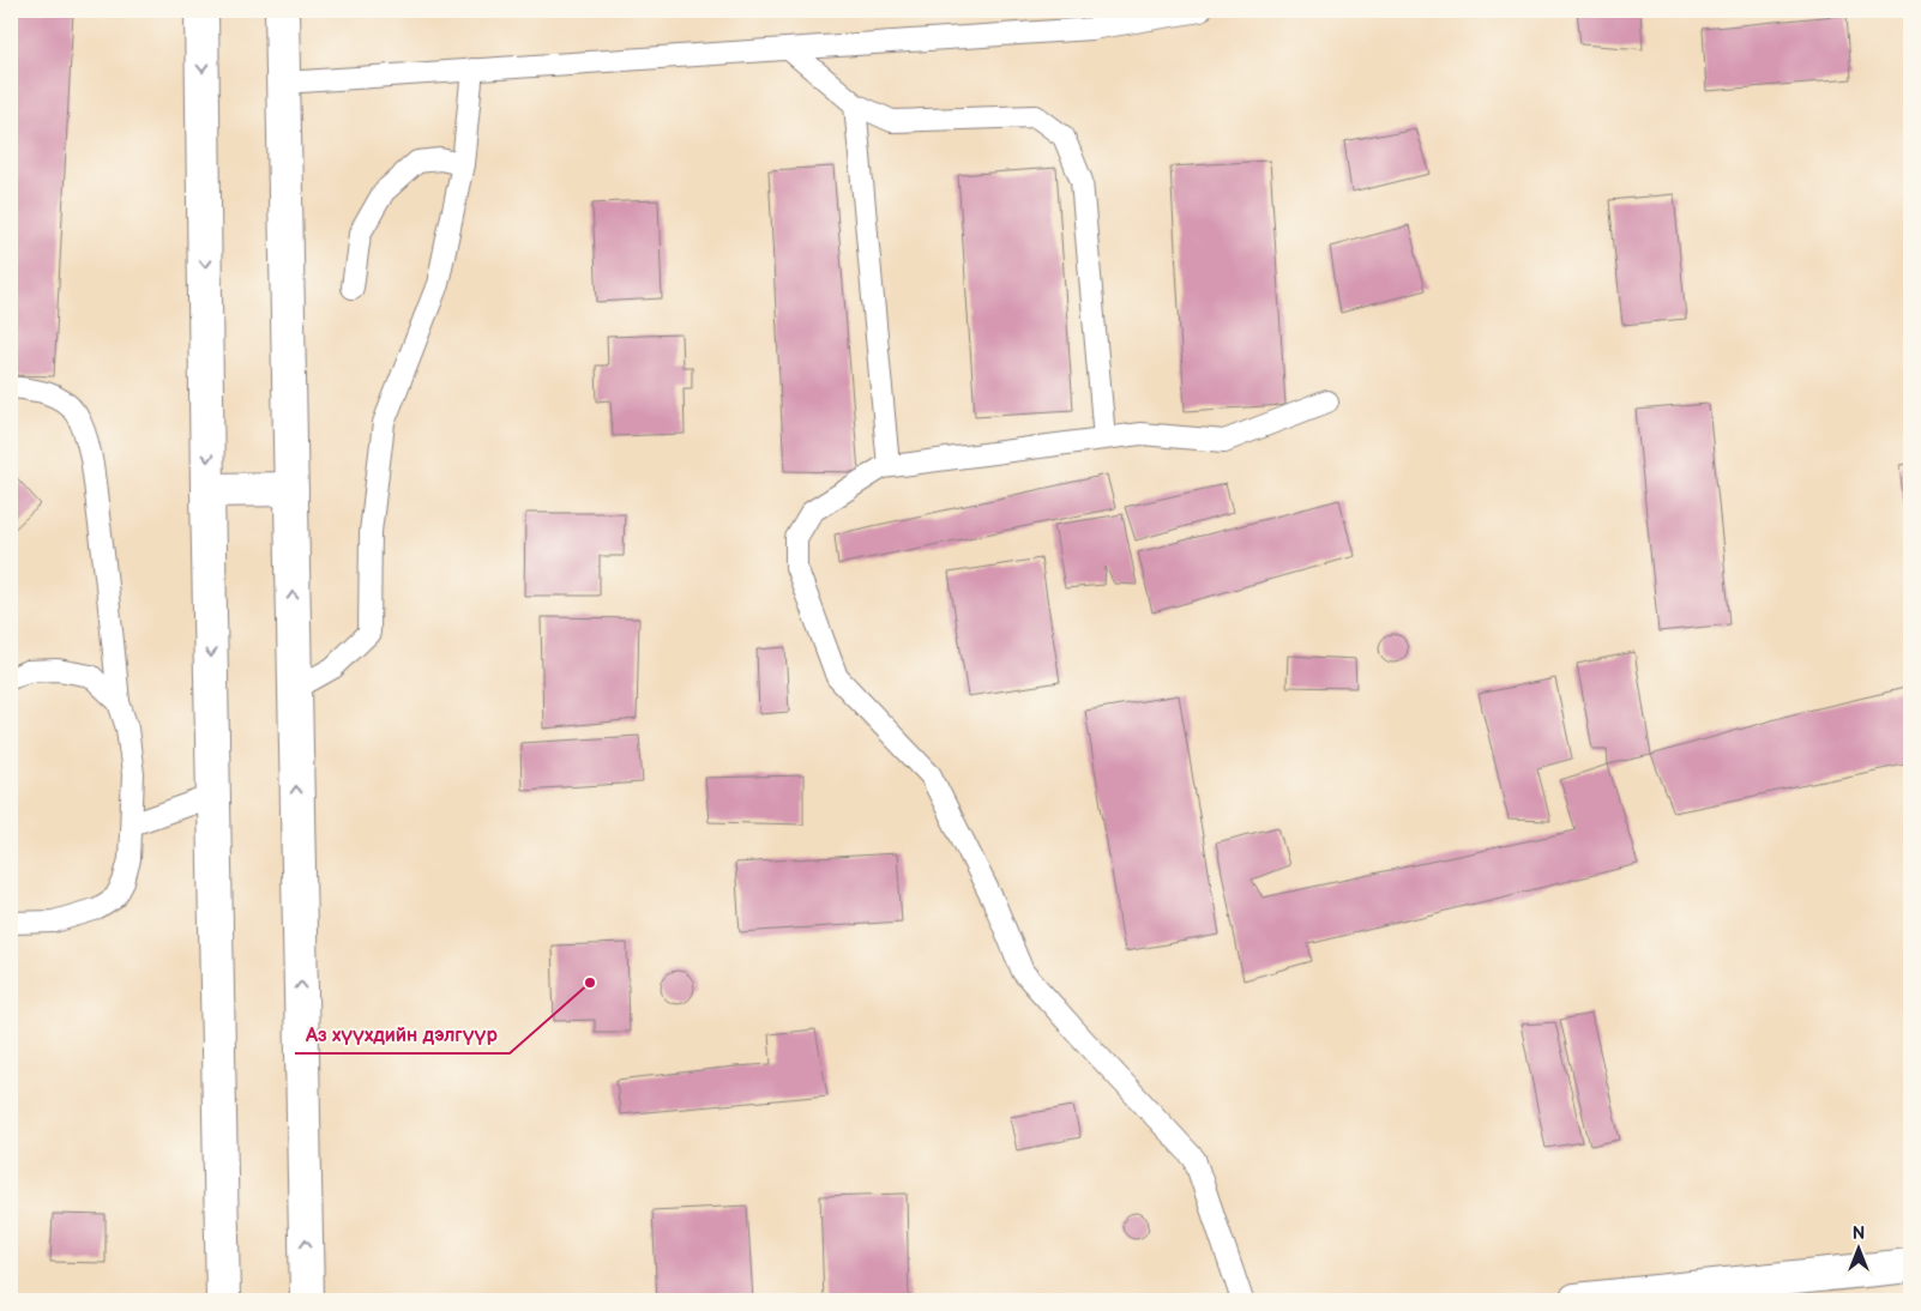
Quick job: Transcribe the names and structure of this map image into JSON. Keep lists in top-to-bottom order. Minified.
{"places":["Аз хүүхдийн дэлгүүр"],"north":"top"}
